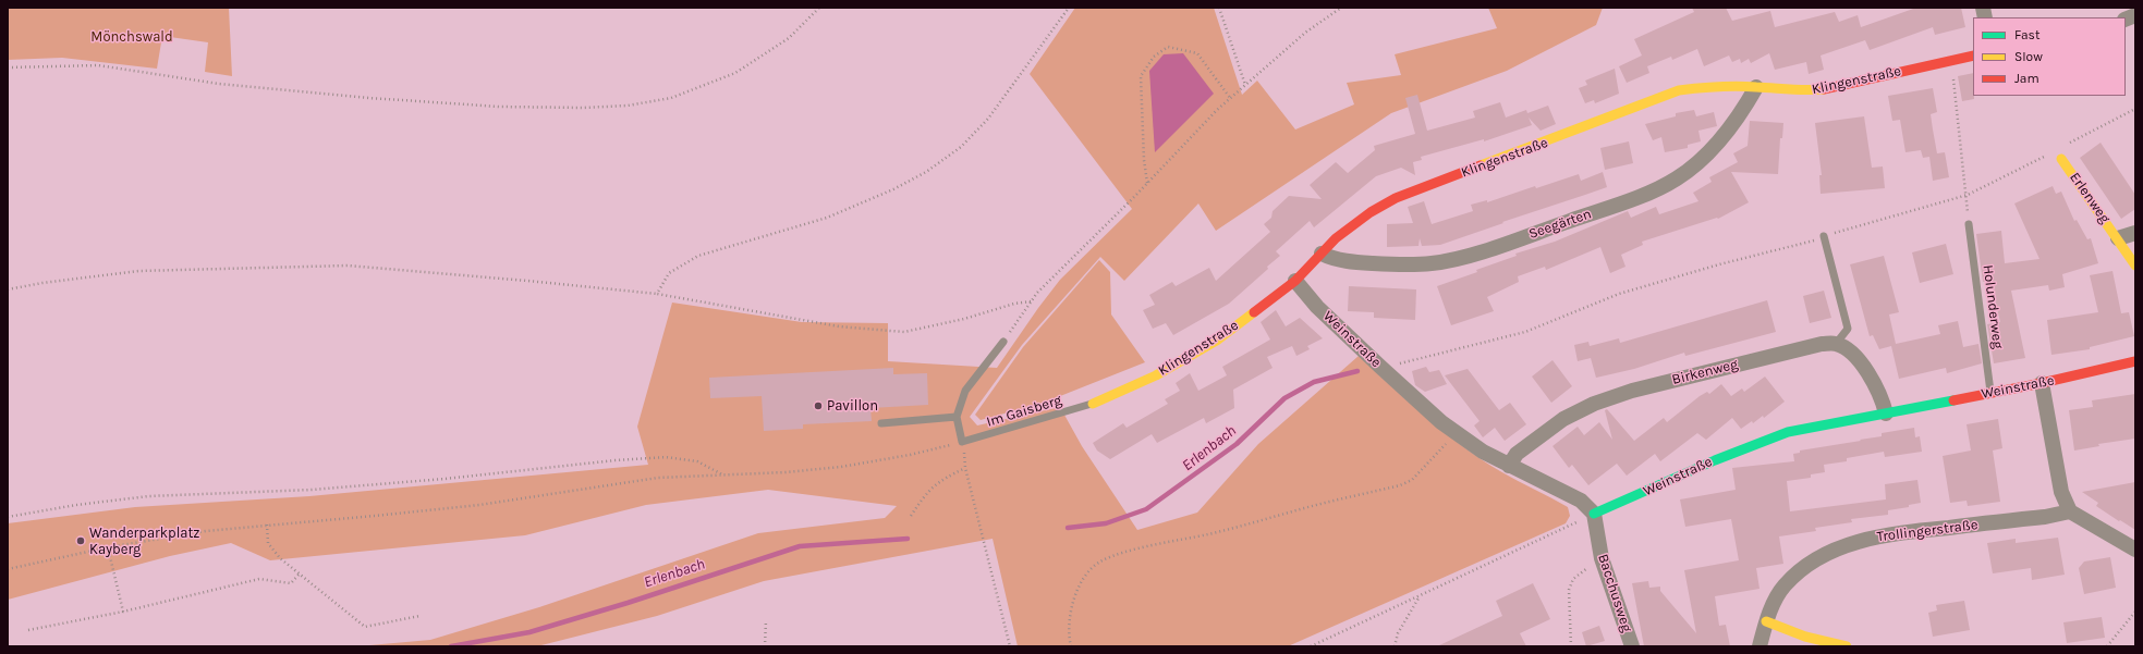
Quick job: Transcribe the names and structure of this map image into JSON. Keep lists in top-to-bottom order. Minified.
{"streets":{"street":["Klingenstraße","Erlenweg","Seegärten","Weinstraße","Birkenweg","Trollingerstraße","Bacchusweg"],"lane":["Holunderweg","Im Gaisberg"]},"crossings":[["Klingenstraße","Seegärten"],["Klingenstraße","Weinstraße"],["Klingenstraße","Im Gaisberg"],["Holunderweg","Weinstraße"],["Weinstraße","Birkenweg"],["Weinstraße","Bacchusweg"]],"water":["Erlenbach"],"parks":["Mönchswald"],"places":["Pavillon","Wanderparkplatz Kayberg"],"legend":["Fast","Slow","Jam"]}
